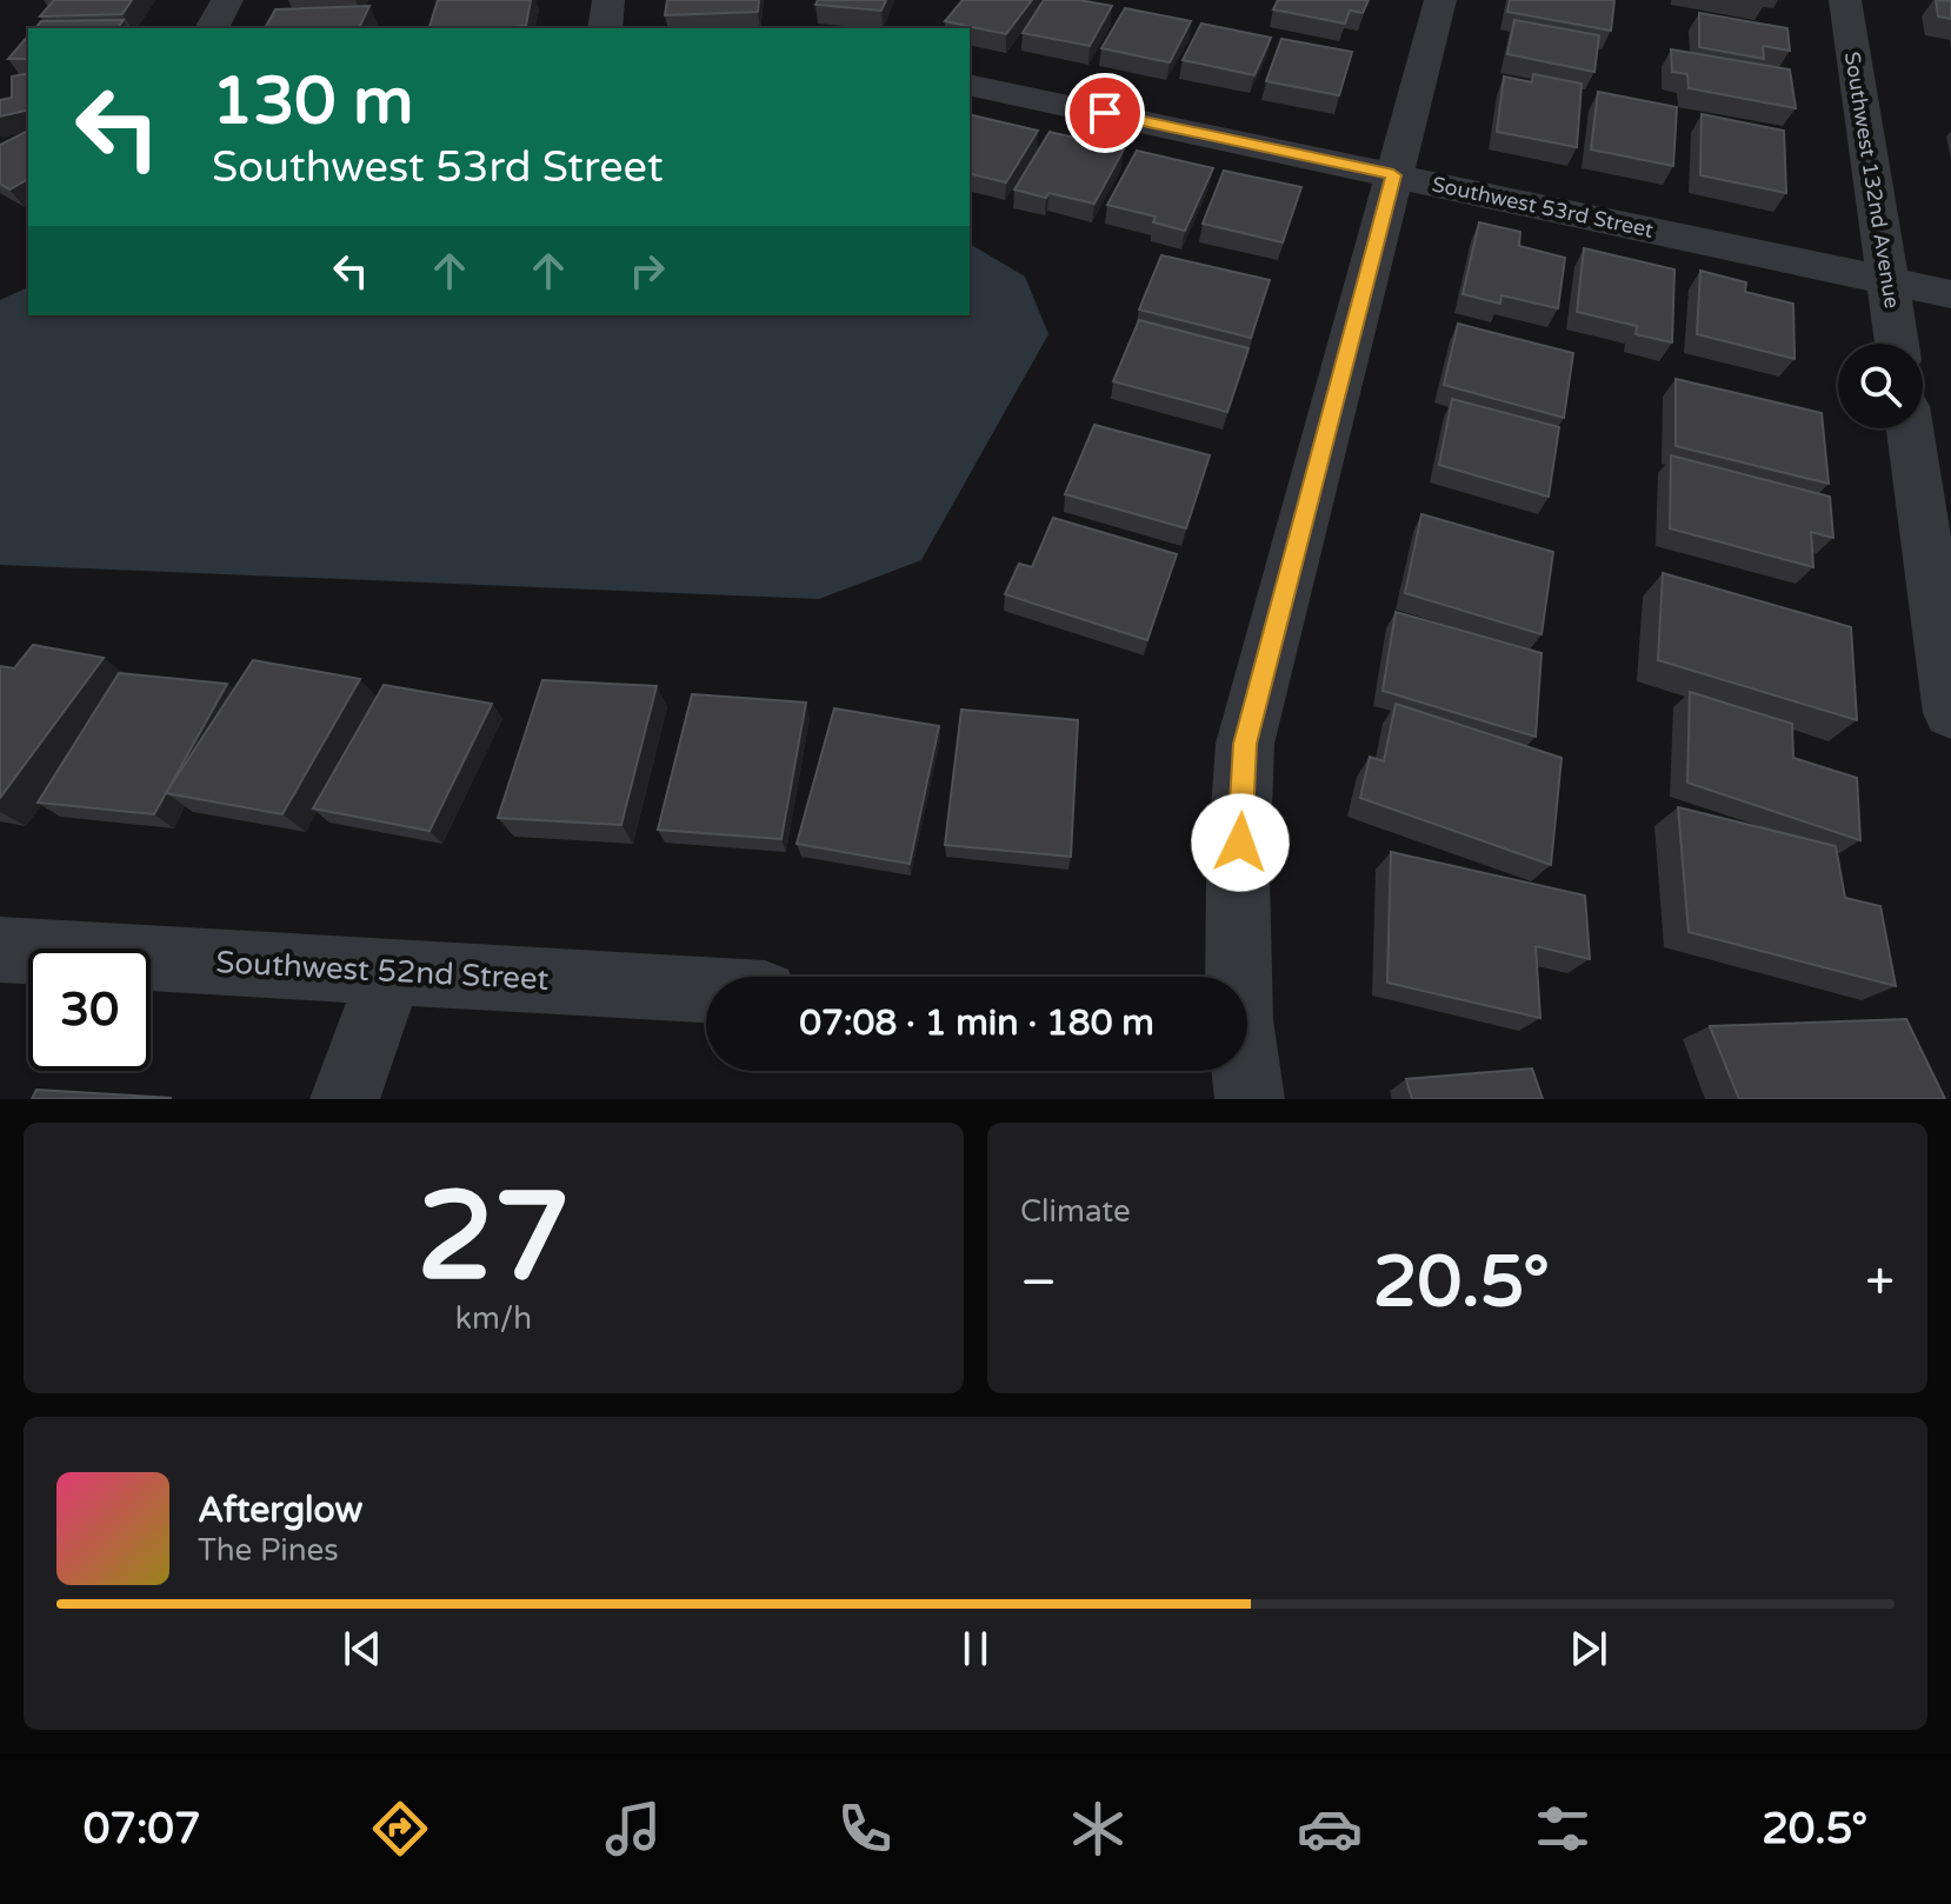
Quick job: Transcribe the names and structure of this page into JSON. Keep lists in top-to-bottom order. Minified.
{"streets":{"street":["Southwest 132nd Avenue","Southwest 53rd Street","Southwest 52nd Street"]},"crossings":[["Southwest 132nd Avenue","Southwest 53rd Street"]],"page":{"turn":["130 m","Southwest 53rd Street"],"limit":"30","trip":"07:08 · 1 min · 180 m","tile":[["27","km/h"],"Climate"],"heat":["−","20.5°","+"],"song":["Afterglow","The Pines"],"tabs":["07:07","20.5°"]}}
